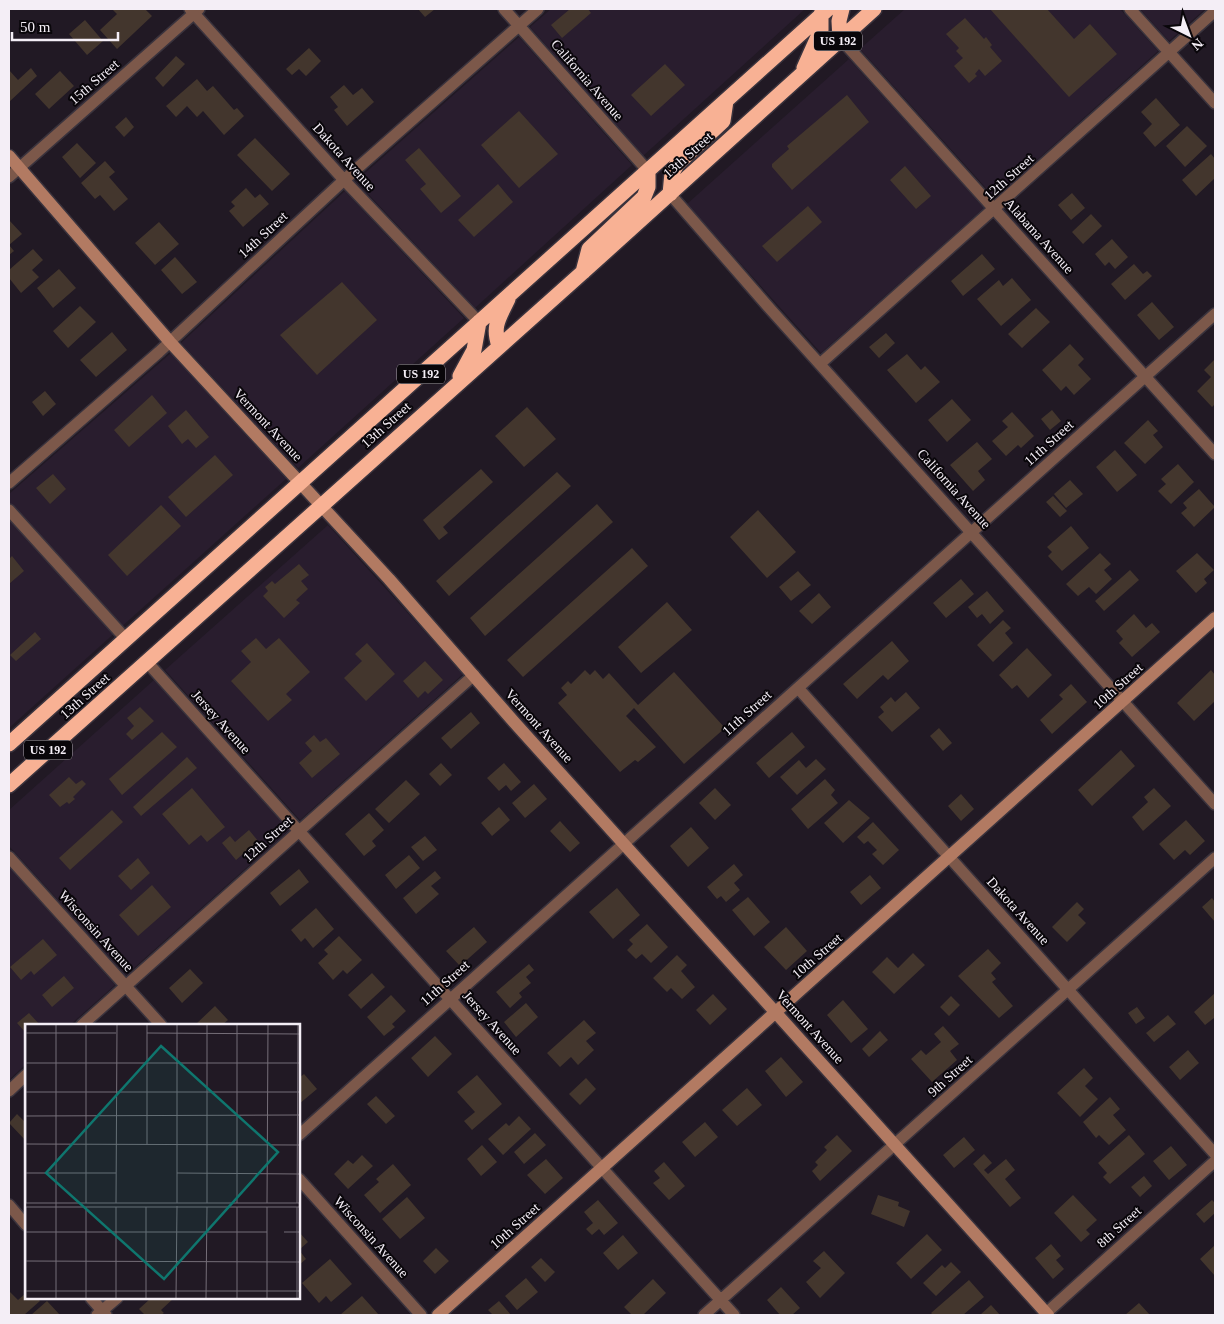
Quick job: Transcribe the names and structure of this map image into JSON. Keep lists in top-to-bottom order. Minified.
{"streets":{"highway":["US 192","13th Street"],"street":["California Avenue","15th Street","Dakota Avenue","12th Street","14th Street","Alabama Avenue","Vermont Avenue","11th Street","10th Street","Jersey Avenue","Wisconsin Avenue","9th Street","8th Street"]},"crossings":[["California Avenue","13th Street"],["California Avenue","12th Street"],["California Avenue","14th Street"],["California Avenue","11th Street"],["California Avenue","10th Street"],["15th Street","Dakota Avenue"],["15th Street","Vermont Avenue"],["13th Street","Dakota Avenue"],["13th Street","Alabama Avenue"],["13th Street","Vermont Avenue"],["13th Street","Jersey Avenue"],["Dakota Avenue","14th Street"],["Dakota Avenue","11th Street"],["Dakota Avenue","10th Street"],["Dakota Avenue","9th Street"],["12th Street","Alabama Avenue"],["12th Street","Vermont Avenue"],["12th Street","Jersey Avenue"],["12th Street","Wisconsin Avenue"],["14th Street","Vermont Avenue"],["Alabama Avenue","11th Street"],["Vermont Avenue","11th Street"],["Vermont Avenue","10th Street"],["Vermont Avenue","9th Street"],["Vermont Avenue","8th Street"],["11th Street","Jersey Avenue"],["10th Street","Jersey Avenue"],["Jersey Avenue","9th Street"]],"scale_bar":"50 m","north":"bottom right"}
